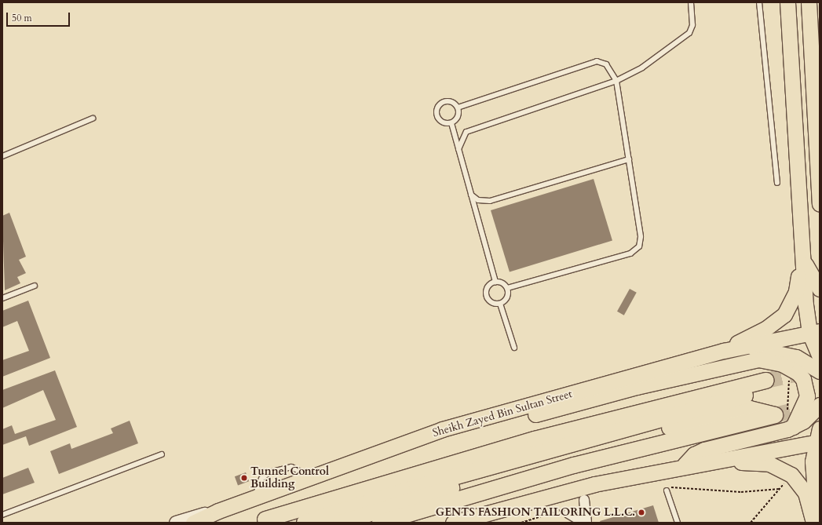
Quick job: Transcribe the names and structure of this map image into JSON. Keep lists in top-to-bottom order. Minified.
{"streets":{"main road":["Sheikh Zayed Bin Sultan Street"]},"places":["Tunnel Control Building","GENTS FASHION TAILORING L.L.C."],"scale_bar":"50 m"}
